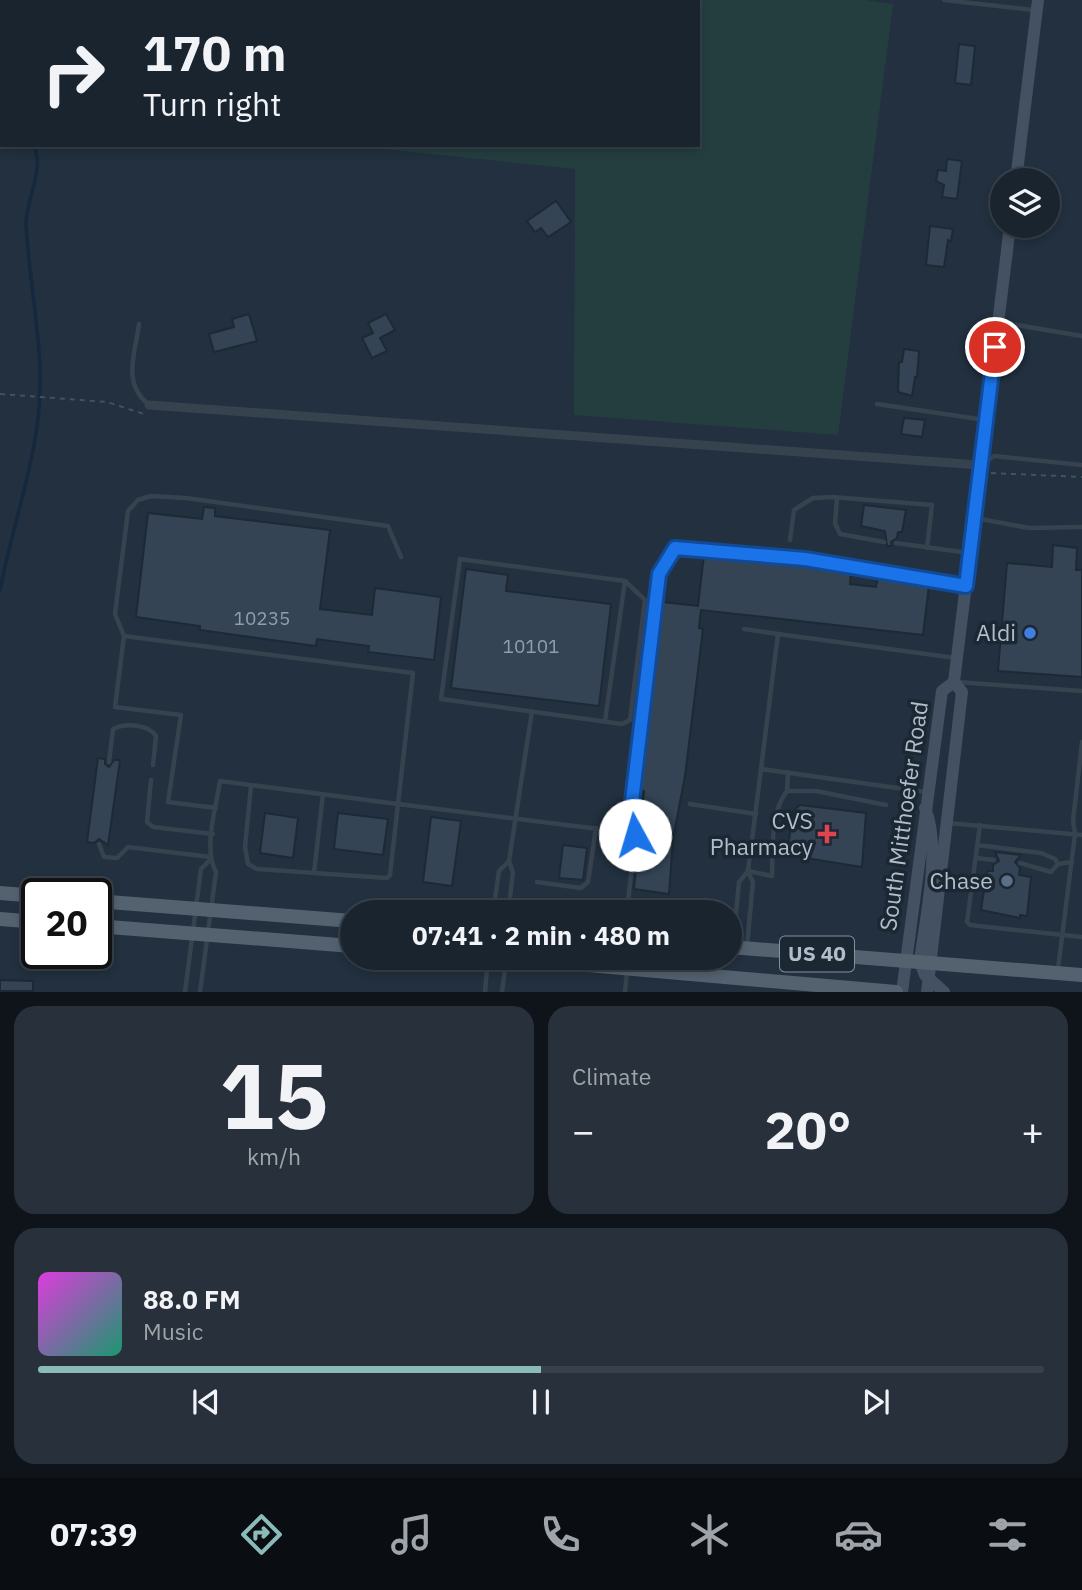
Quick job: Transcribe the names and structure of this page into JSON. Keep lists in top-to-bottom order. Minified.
{"streets":{"main road":["South Mitthoefer Road","US 40"]},"crossings":[["South Mitthoefer Road","US 40"]],"places":{"other":["Aldi","Chase"],"health":["CVS Pharmacy"]},"house_numbers":["10235","10101"],"page":{"turn":["170 m","Turn right"],"limit":"20","trip":"07:41 · 2 min · 480 m","tile":[["15","km/h"],"Climate"],"heat":["−","20°","+"],"song":["88.0 FM","Music"],"tabs":"07:39"}}
